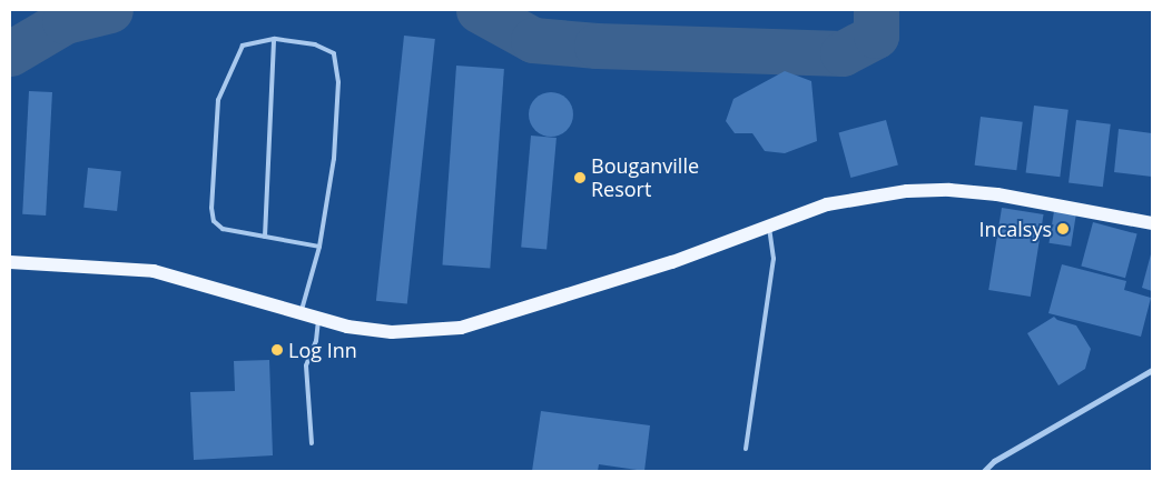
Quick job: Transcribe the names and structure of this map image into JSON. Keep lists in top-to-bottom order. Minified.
{"places":["Bouganville Resort","Incalsys","Log Inn"]}
